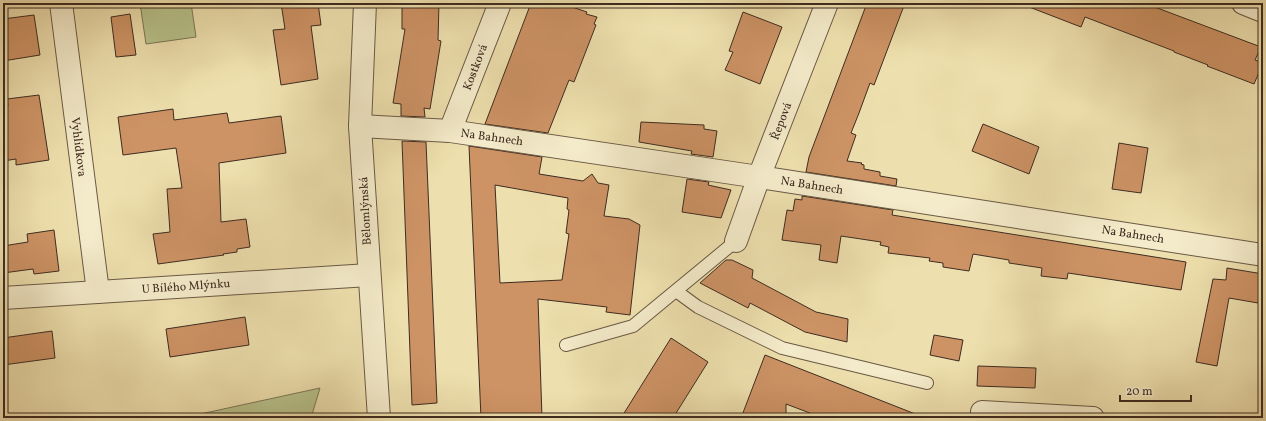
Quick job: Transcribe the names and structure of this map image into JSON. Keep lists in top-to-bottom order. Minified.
{"streets":{"street":["Kostková","Řepová","Na Bahnech","Vyhlídkova","Bělomlýnská","U Bílého Mlýnku"]},"crossings":[["Kostková","Na Bahnech"],["Řepová","Na Bahnech"],["Na Bahnech","Bělomlýnská"],["Vyhlídkova","U Bílého Mlýnku"],["Bělomlýnská","U Bílého Mlýnku"]],"scale_bar":"20 m"}
